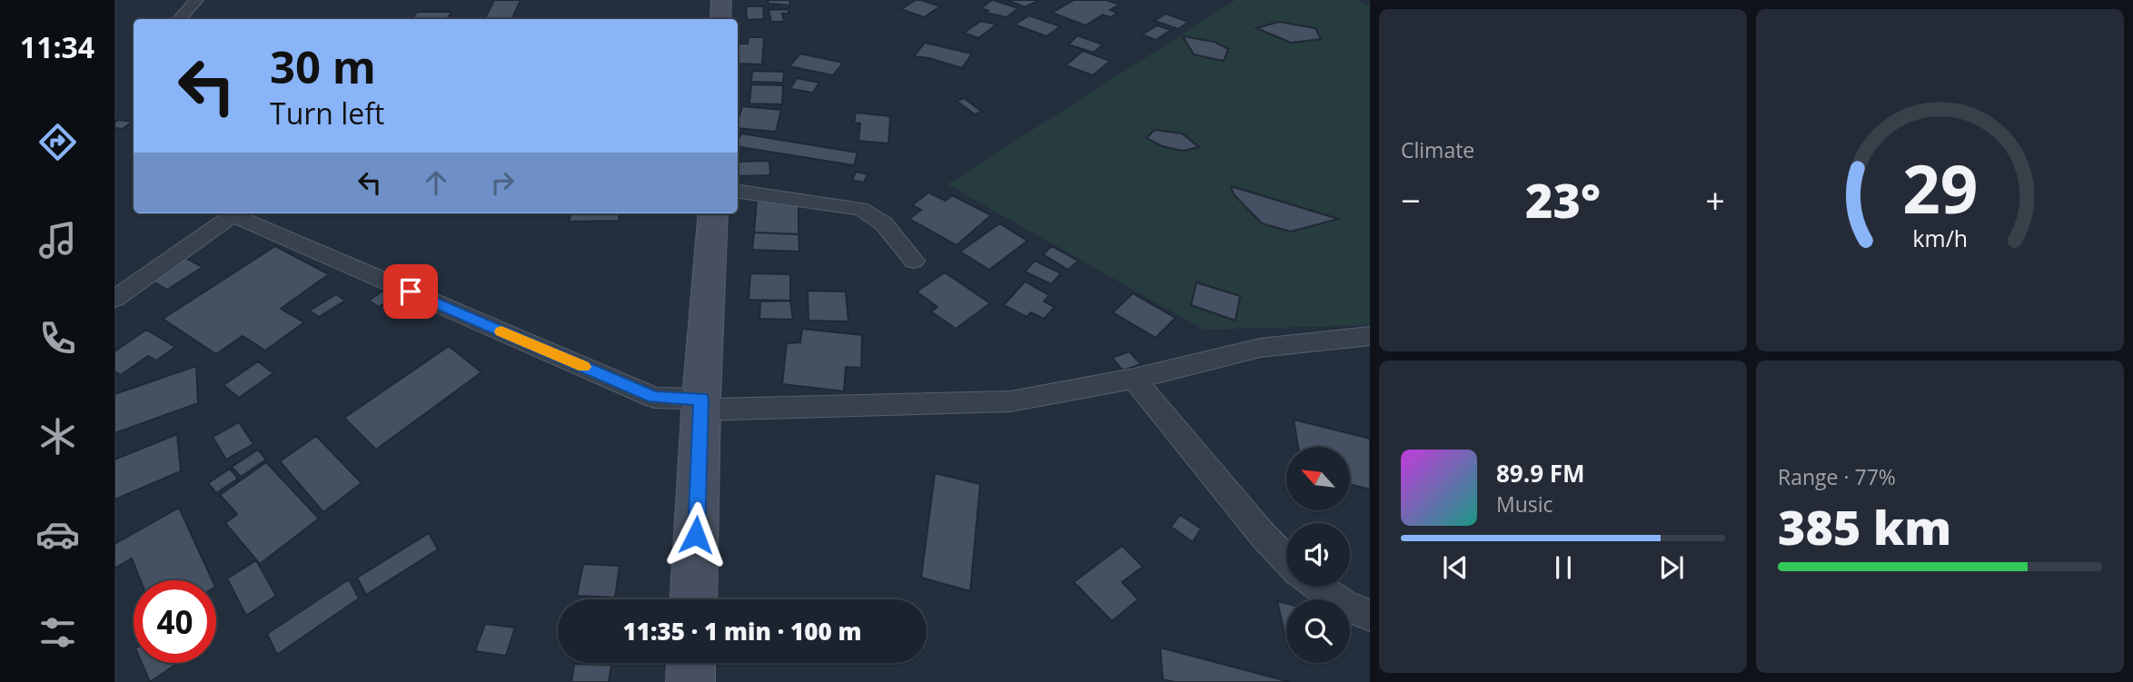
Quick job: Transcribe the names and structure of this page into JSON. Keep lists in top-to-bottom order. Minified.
{"north":"top left","page":{"tabs":"11:34","tile":["Climate",["Range · 77%","385 km"]],"turn":["30 m","Turn left"],"heat":["−","23°","+"],"song":["89.9 FM","Music"],"limit":"40","trip":"11:35 · 1 min · 100 m","gauge":["29","km/h"]}}
